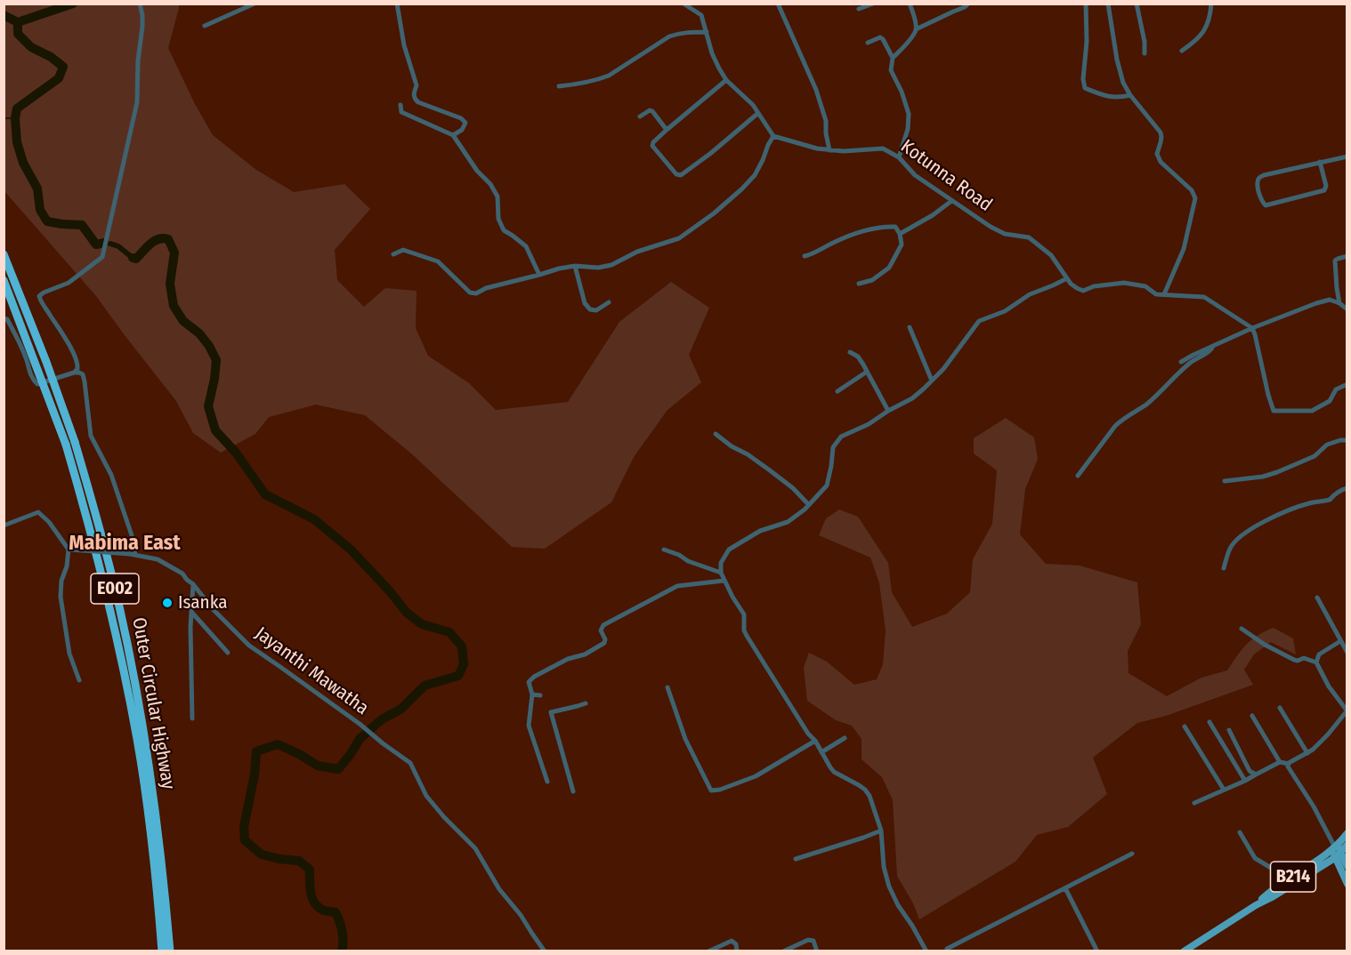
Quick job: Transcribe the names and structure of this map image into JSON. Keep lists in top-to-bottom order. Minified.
{"streets":{"highway":["E002","Outer Circular Highway"],"main road":["B214"],"street":["Kotunna Road","Jayanthi Mawatha"]},"districts":["Mabima East"],"places":["Isanka"]}
